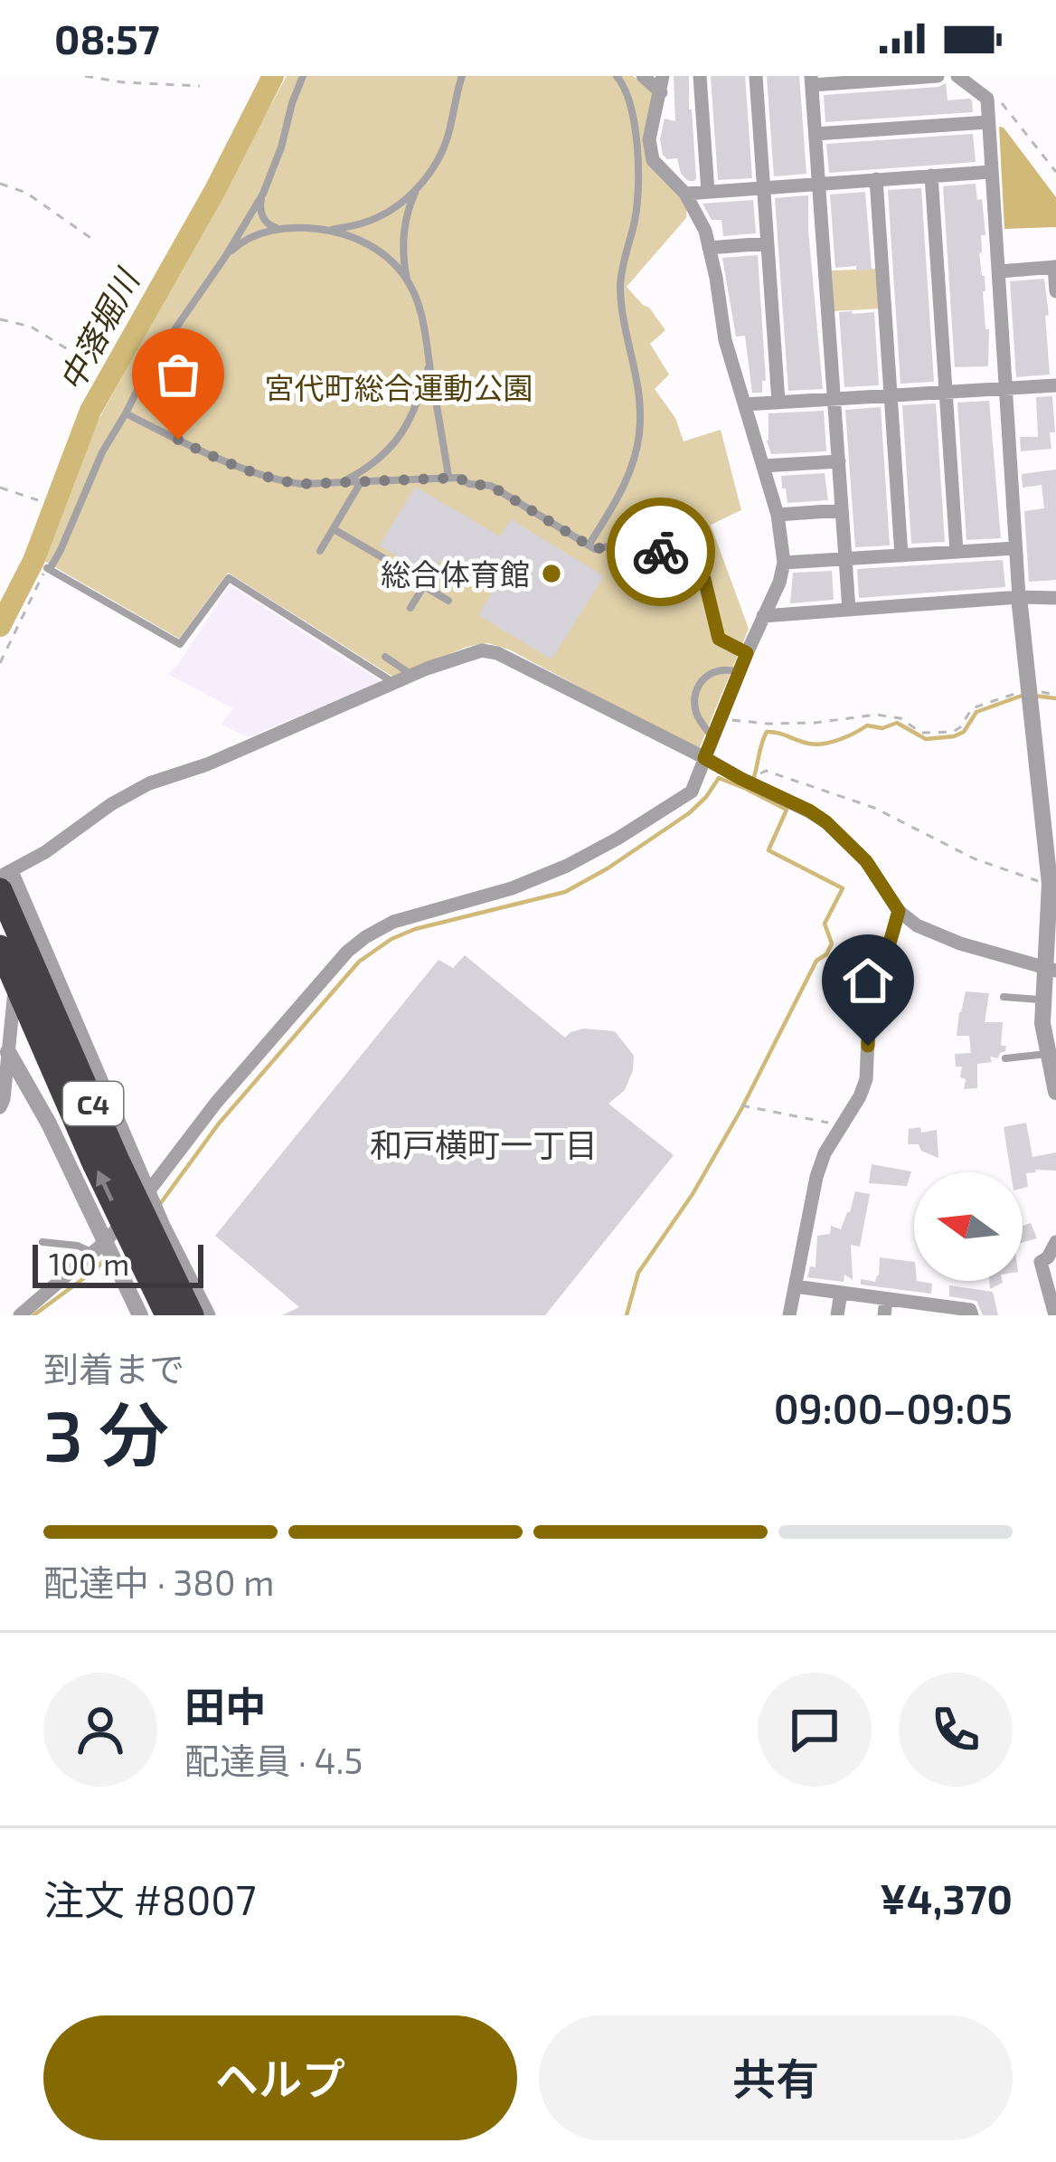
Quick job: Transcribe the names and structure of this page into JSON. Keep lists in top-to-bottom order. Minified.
{"streets":{"highway":["C4"]},"districts":["和戸横町一丁目"],"water":["中落堀川"],"parks":["宮代町総合運動公園"],"places":["総合体育館"],"scale_bar":"100 m","north":"left","page":{"status":"08:57","scale":"100 m","heading":["3 分","到着まで","09:00–09:05"],"panel":["田中","配達員 · 4.5","注文 #8007","¥4,370"],"bar":"配達中 · 380 m","buttons":["ヘルプ","共有"]}}
